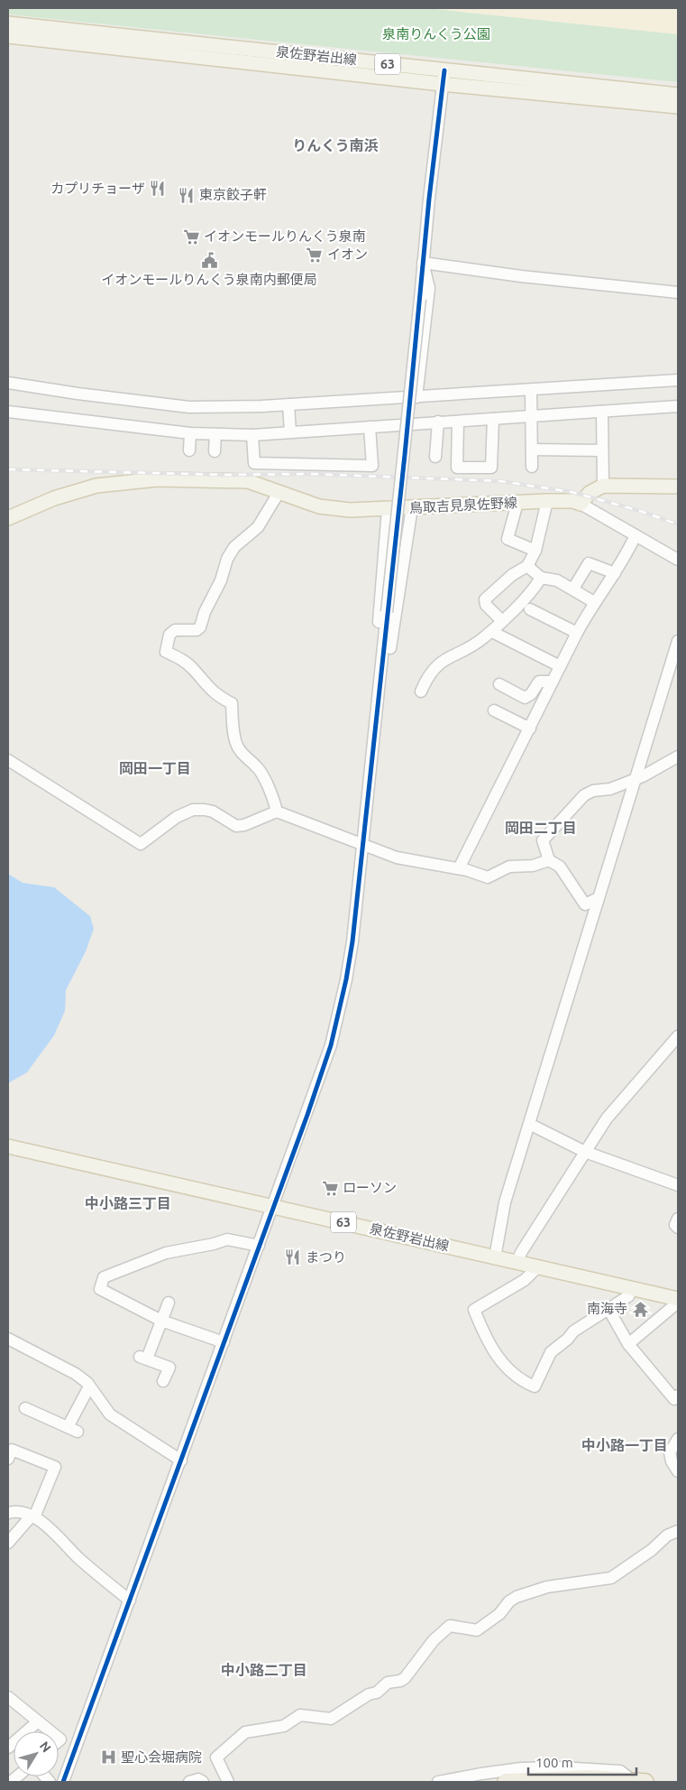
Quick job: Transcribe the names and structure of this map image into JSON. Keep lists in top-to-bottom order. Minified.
{"streets":{"main road":["泉佐野岩出線","63","鳥取吉見泉佐野線"]},"districts":["りんくう南浜","岡田一丁目","岡田二丁目","中小路三丁目","中小路一丁目","中小路二丁目"],"parks":["泉南りんくう公園"],"places":{"restaurant":["カプリチョーザ","東京餃子軒","まつり"],"supermarket":["イオンモールりんくう泉南","イオン","ローソン"],"public building":["イオンモールりんくう泉南内郵便局"],"temple":["南海寺"],"hospital":["聖心会堀病院"]},"scale_bar":"100 m","north":"top right"}
